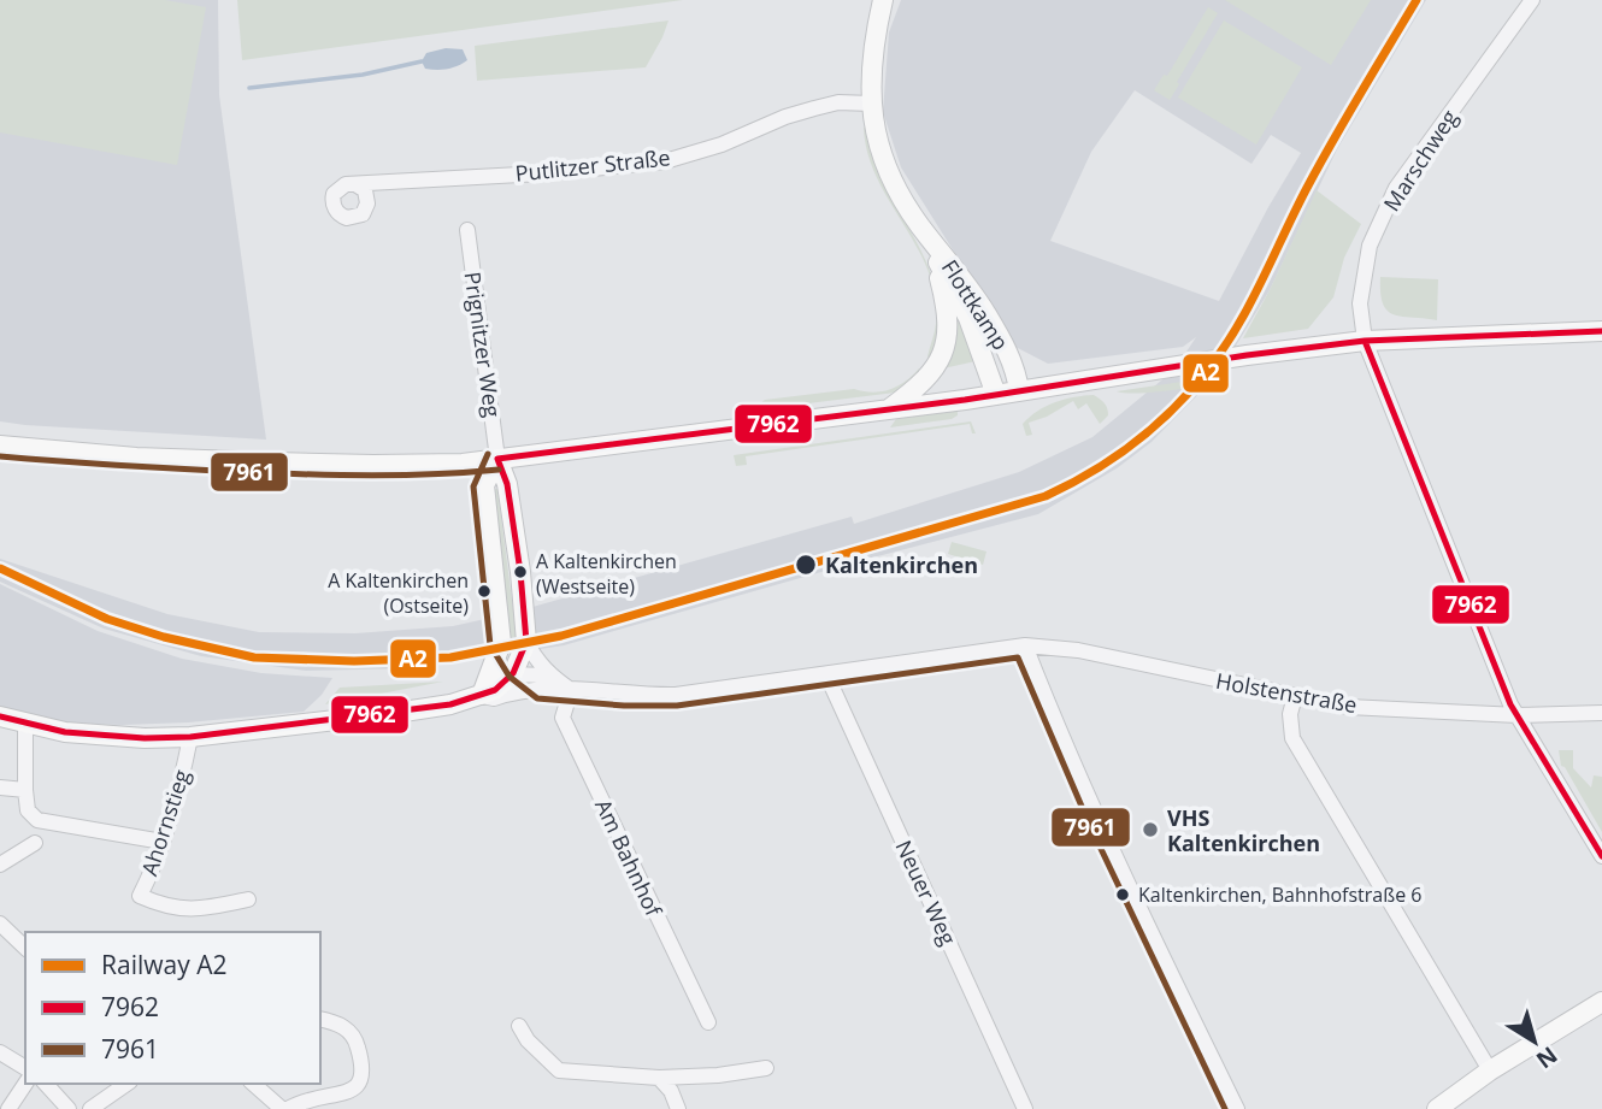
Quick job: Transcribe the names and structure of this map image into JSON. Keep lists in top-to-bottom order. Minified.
{"streets":{"main road":["Flottkamp"],"street":["Marschweg","Putlitzer Straße","Prignitzer Weg","Holstenstraße","Ahornstieg","Am Bahnhof","Neuer Weg"]},"crossings":[["Marschweg","Holstenstraße"],["Putlitzer Straße","Flottkamp"]],"places":["Kaltenkirchen","A Kaltenkirchen (Westseite)","A Kaltenkirchen (Ostseite)","VHS Kaltenkirchen","Kaltenkirchen, Bahnhofstraße 6"],"lines":["rail line A2","transit line 7962","transit line 7961"],"legend":["Railway A2","7962","7961"],"north":"bottom right"}
